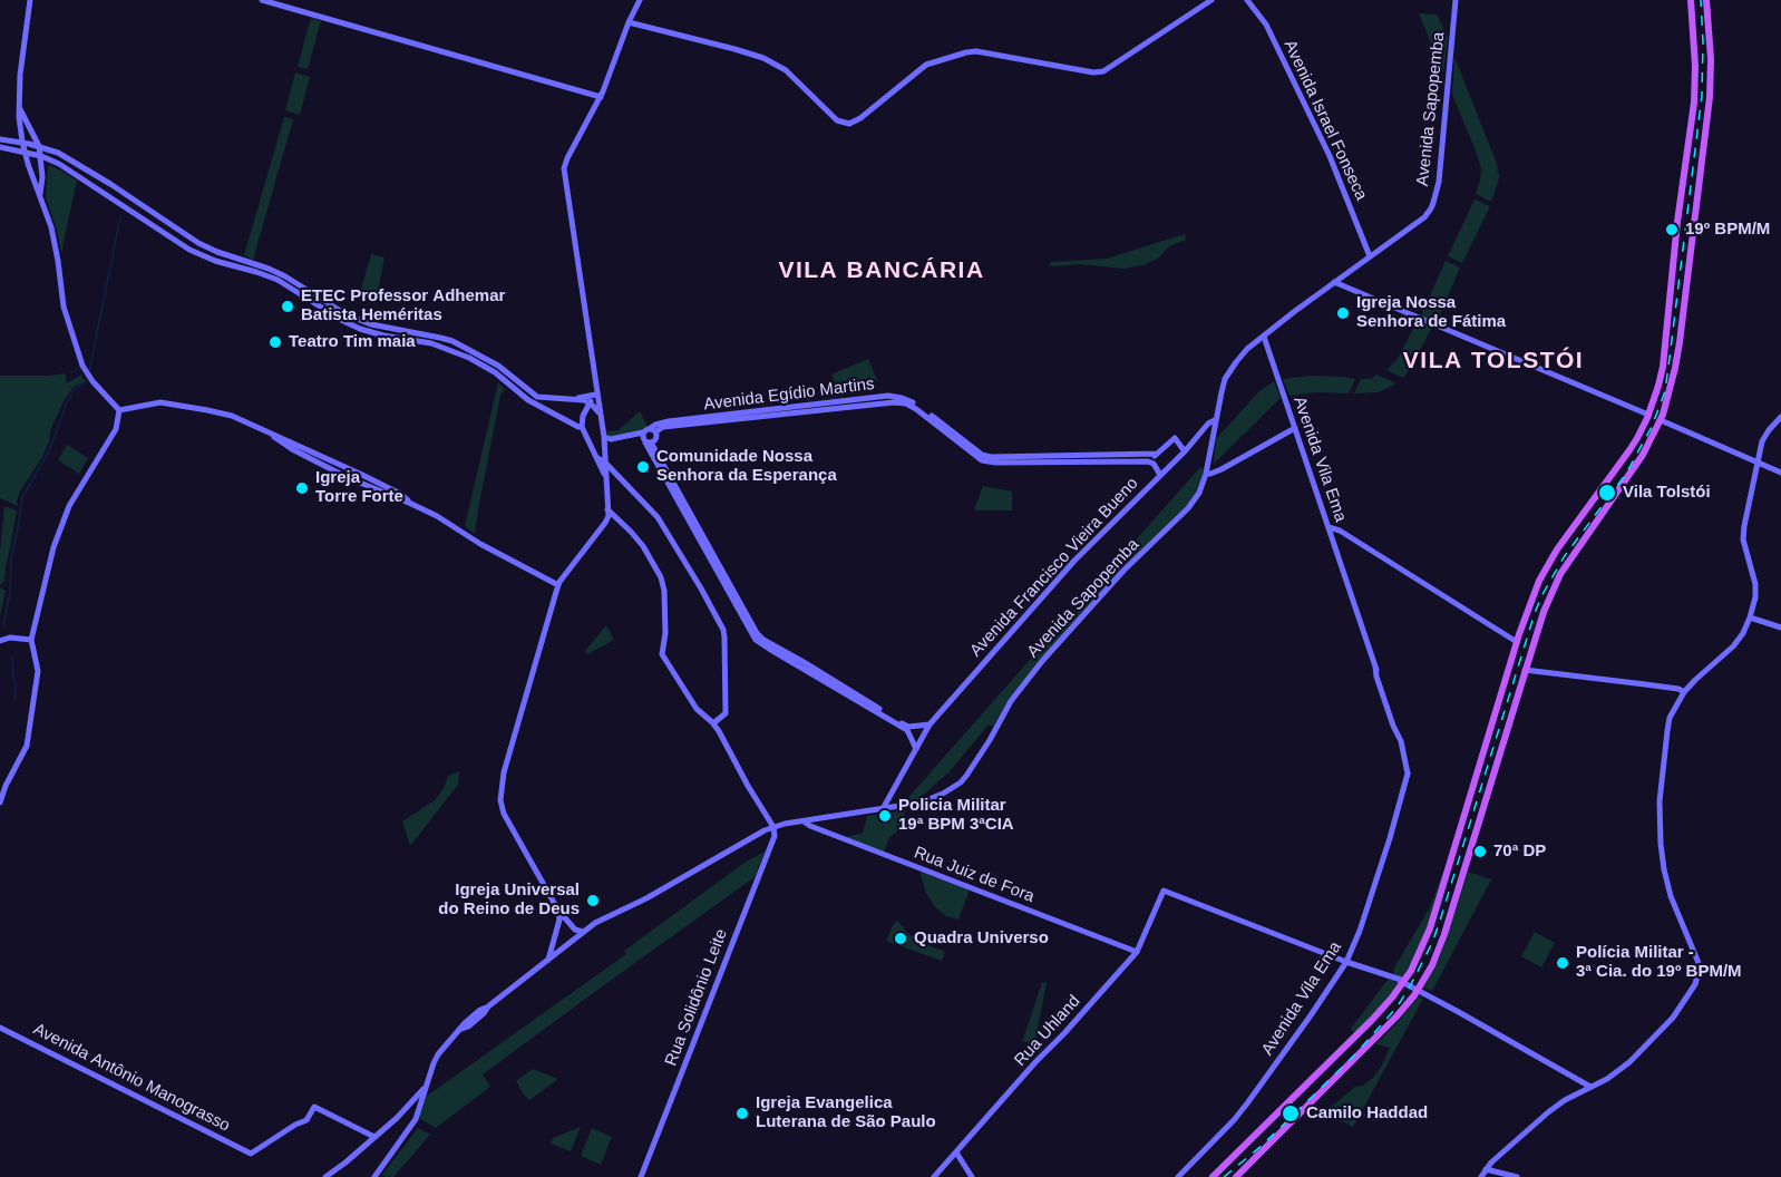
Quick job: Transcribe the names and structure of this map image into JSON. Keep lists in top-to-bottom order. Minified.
{"streets":{"main road":["Avenida Sapopemba","Avenida Israel Fonseca","Avenida Egídio Martins","Avenida Vila Ema","Avenida Francisco Vieira Bueno","Rua Juiz de Fora","Rua Solidônio Leite","Rua Uhland","Avenida Antônio Manograsso"]},"crossings":[["Avenida Sapopemba","Avenida Israel Fonseca"],["Avenida Sapopemba","Avenida Vila Ema"],["Avenida Sapopemba","Avenida Francisco Vieira Bueno"],["Avenida Sapopemba","Rua Juiz de Fora"],["Avenida Sapopemba","Rua Solidônio Leite"],["Avenida Vila Ema","Rua Uhland"],["Rua Juiz de Fora","Rua Uhland"]],"districts":["VILA BANCÁRIA","VILA TOLSTÓI"],"places":["19º BPM/M","ETEC Professor Adhemar Batista Heméritas","Igreja Nossa Senhora de Fátima","Teatro Tim maia","Comunidade Nossa Senhora da Esperança","Igreja Torre Forte","Vila Tolstói","Policia Militar 19ª BPM 3ªCIA","70ª DP","Igreja Universal do Reino de Deus","Quadra Universo","Polícia Militar - 3ª Cia. do 19º BPM/M","Igreja Evangelica Luterana de São Paulo","Camilo Haddad"]}
